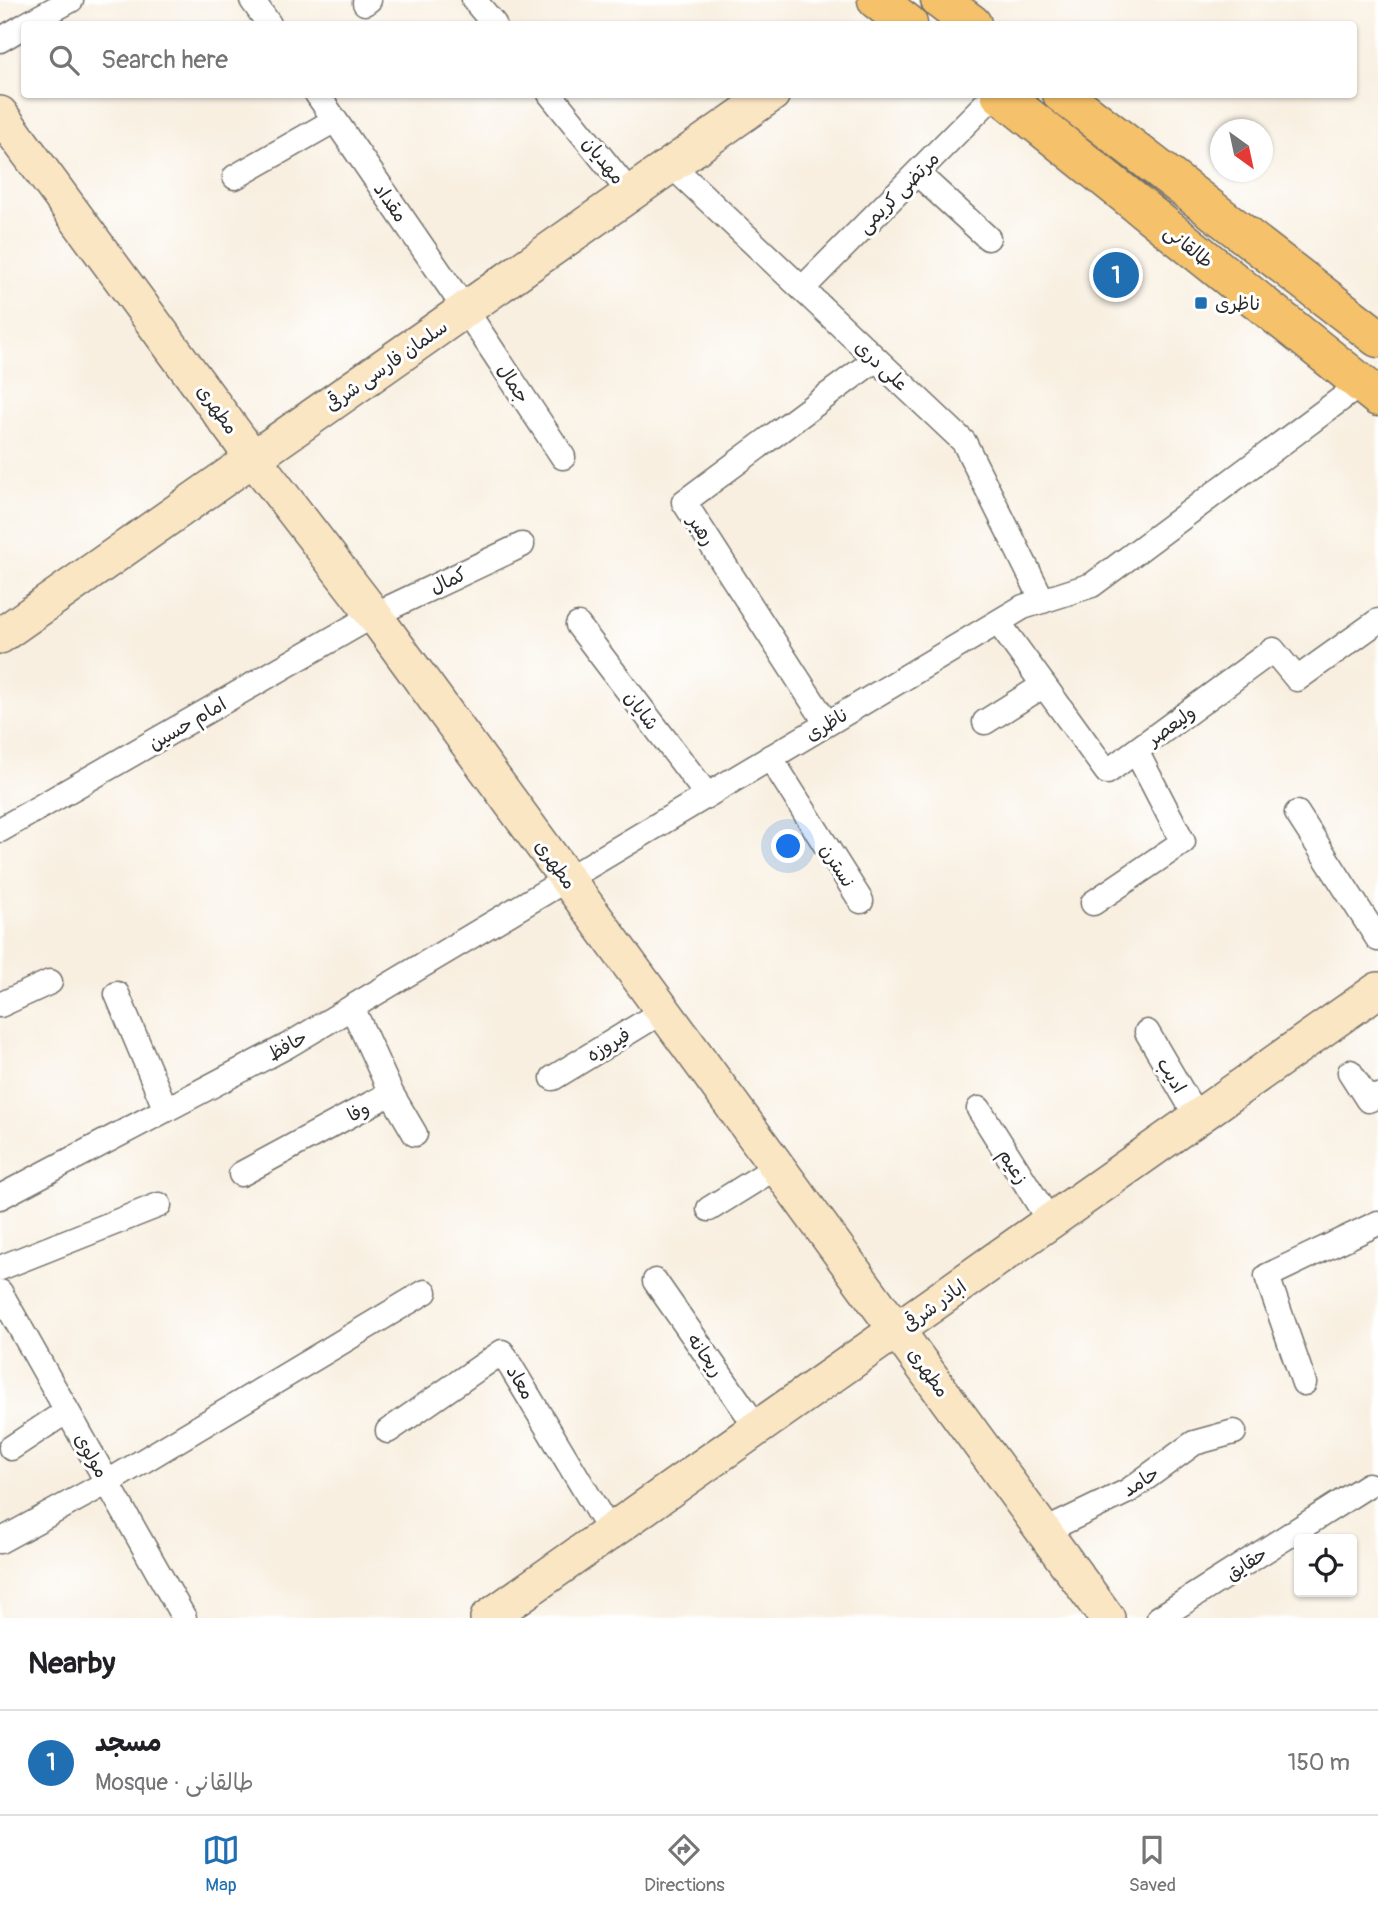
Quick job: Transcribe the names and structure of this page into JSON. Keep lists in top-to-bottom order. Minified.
{"streets":{"main road":["طالقانی"],"street":["مهدیان","مرتضی کریمی","مقداد","سلمان فارسی شرقی","علی دری","جمال","مطهری","رهبر","کمال","شایان","امام حسین","ناظری","ولیعصر","نسترن","فیروزه","حافظ","ادیب","وفا","زعیم","اباذر شرقی","ریحانه","معاد","مولوی","حامد","حقایق"]},"crossings":[["مهدیان","سلمان فارسی شرقی"],["مرتضی کریمی","علی دری"],["مقداد","سلمان فارسی شرقی"],["مقداد","جمال"],["طالقانی","ناظری"],["سلمان فارسی شرقی","علی دری"],["سلمان فارسی شرقی","جمال"],["سلمان فارسی شرقی","مطهری"],["علی دری","رهبر"],["علی دری","ناظری"],["مطهری","کمال"],["مطهری","امام حسین"],["مطهری","ناظری"],["مطهری","فیروزه"],["مطهری","حافظ"],["مطهری","اباذر شرقی"],["مطهری","حامد"],["رهبر","ناظری"],["کمال","امام حسین"],["شایان","ناظری"],["ناظری","ولیعصر"],["ناظری","نسترن"],["ناظری","حافظ"],["حافظ","وفا"],["ادیب","اباذر شرقی"],["زعیم","اباذر شرقی"],["اباذر شرقی","ریحانه"],["اباذر شرقی","معاد"]],"places":{"transit":["ناظری"]},"north":"bottom right","page":{"search":"Search here","pins":"1","heading":"Nearby","list":[{"mark":"1","name":"مسجد","note":"Mosque · طالقانی","value":"150 m"}],"nav":["Map","Directions","Saved"]}}
